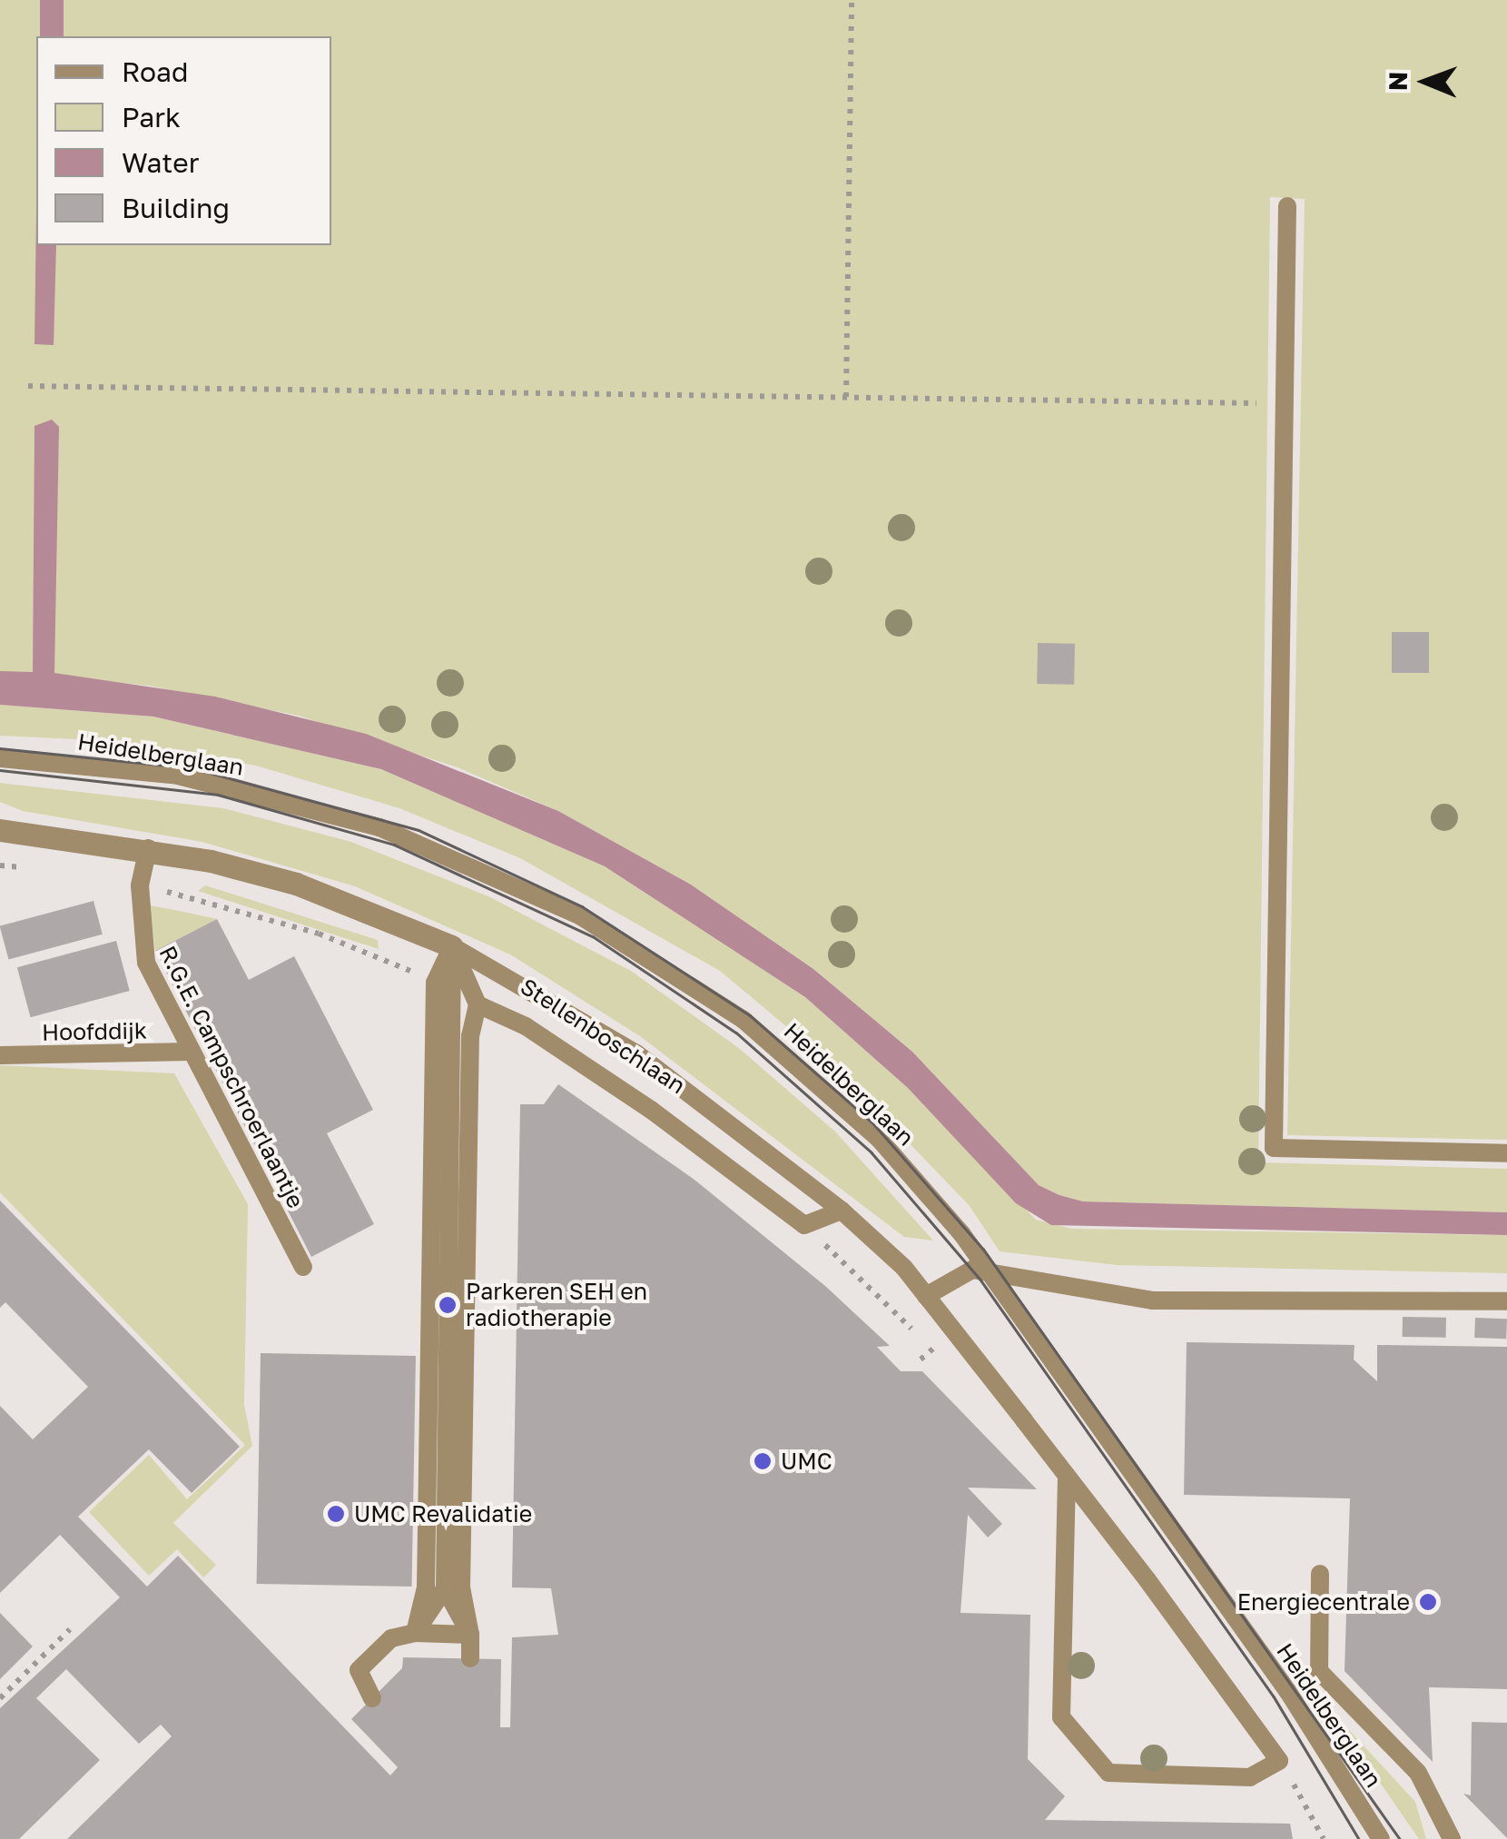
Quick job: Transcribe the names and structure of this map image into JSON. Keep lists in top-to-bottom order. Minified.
{"streets":{"street":["Stellenboschlaan"],"lane":["Heidelberglaan","Hoofddijk","R.G.E. Campschroerlaantje"]},"crossings":[["Hoofddijk","R.G.E. Campschroerlaantje"],["Stellenboschlaan","R.G.E. Campschroerlaantje"]],"places":["Parkeren SEH en radiotherapie","UMC","UMC Revalidatie","Energiecentrale"],"legend":["Road","Park","Water","Building"],"north":"left"}
